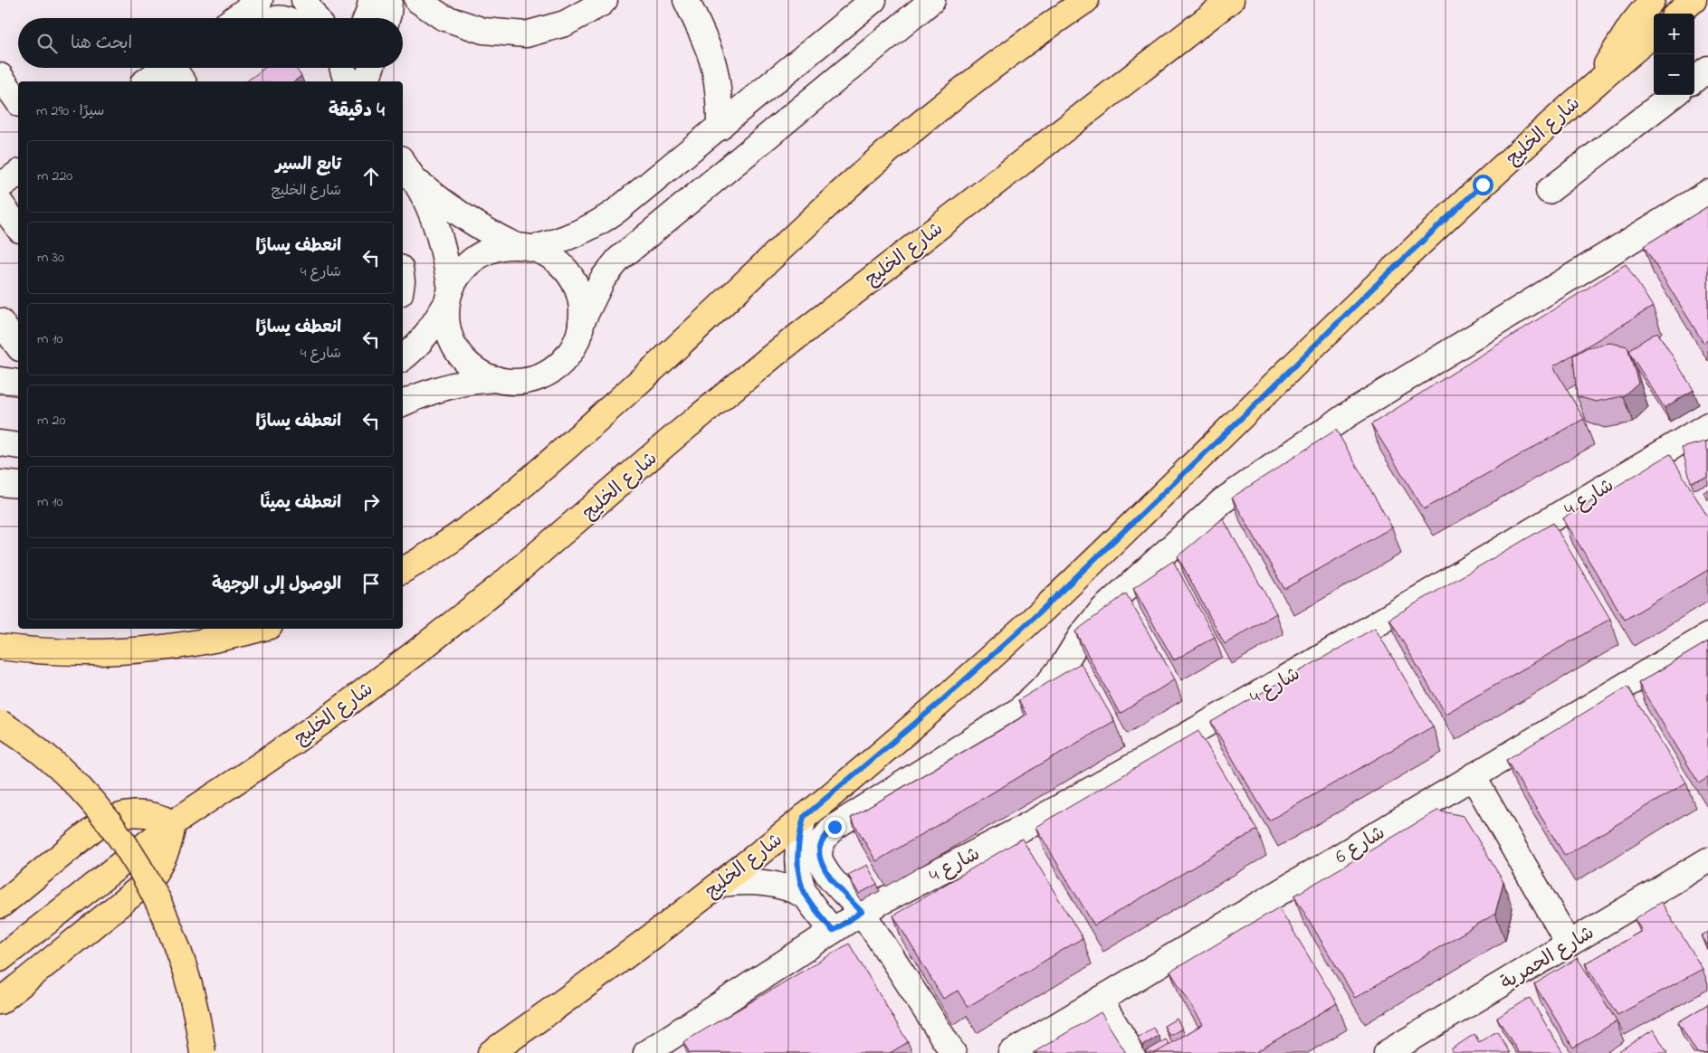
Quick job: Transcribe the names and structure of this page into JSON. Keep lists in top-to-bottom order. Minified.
{"streets":{"main road":["شارع الخليج"],"street":["شارع 4","شارع 6","شارع الحمرية"]},"page":{"map_buttons":["+","−"],"search":"ابحث هنا","heading":["4 دقيقة","سيرًا · 290 m"],"list":[["تابع السير","شارع الخليج","220 m"],["انعطف يسارًا","شارع 4","30 m"],["انعطف يسارًا","شارع 4","10 m"],["انعطف يسارًا","20 m"],["انعطف يمينًا","10 m"],"الوصول إلى الوجهة"]}}
